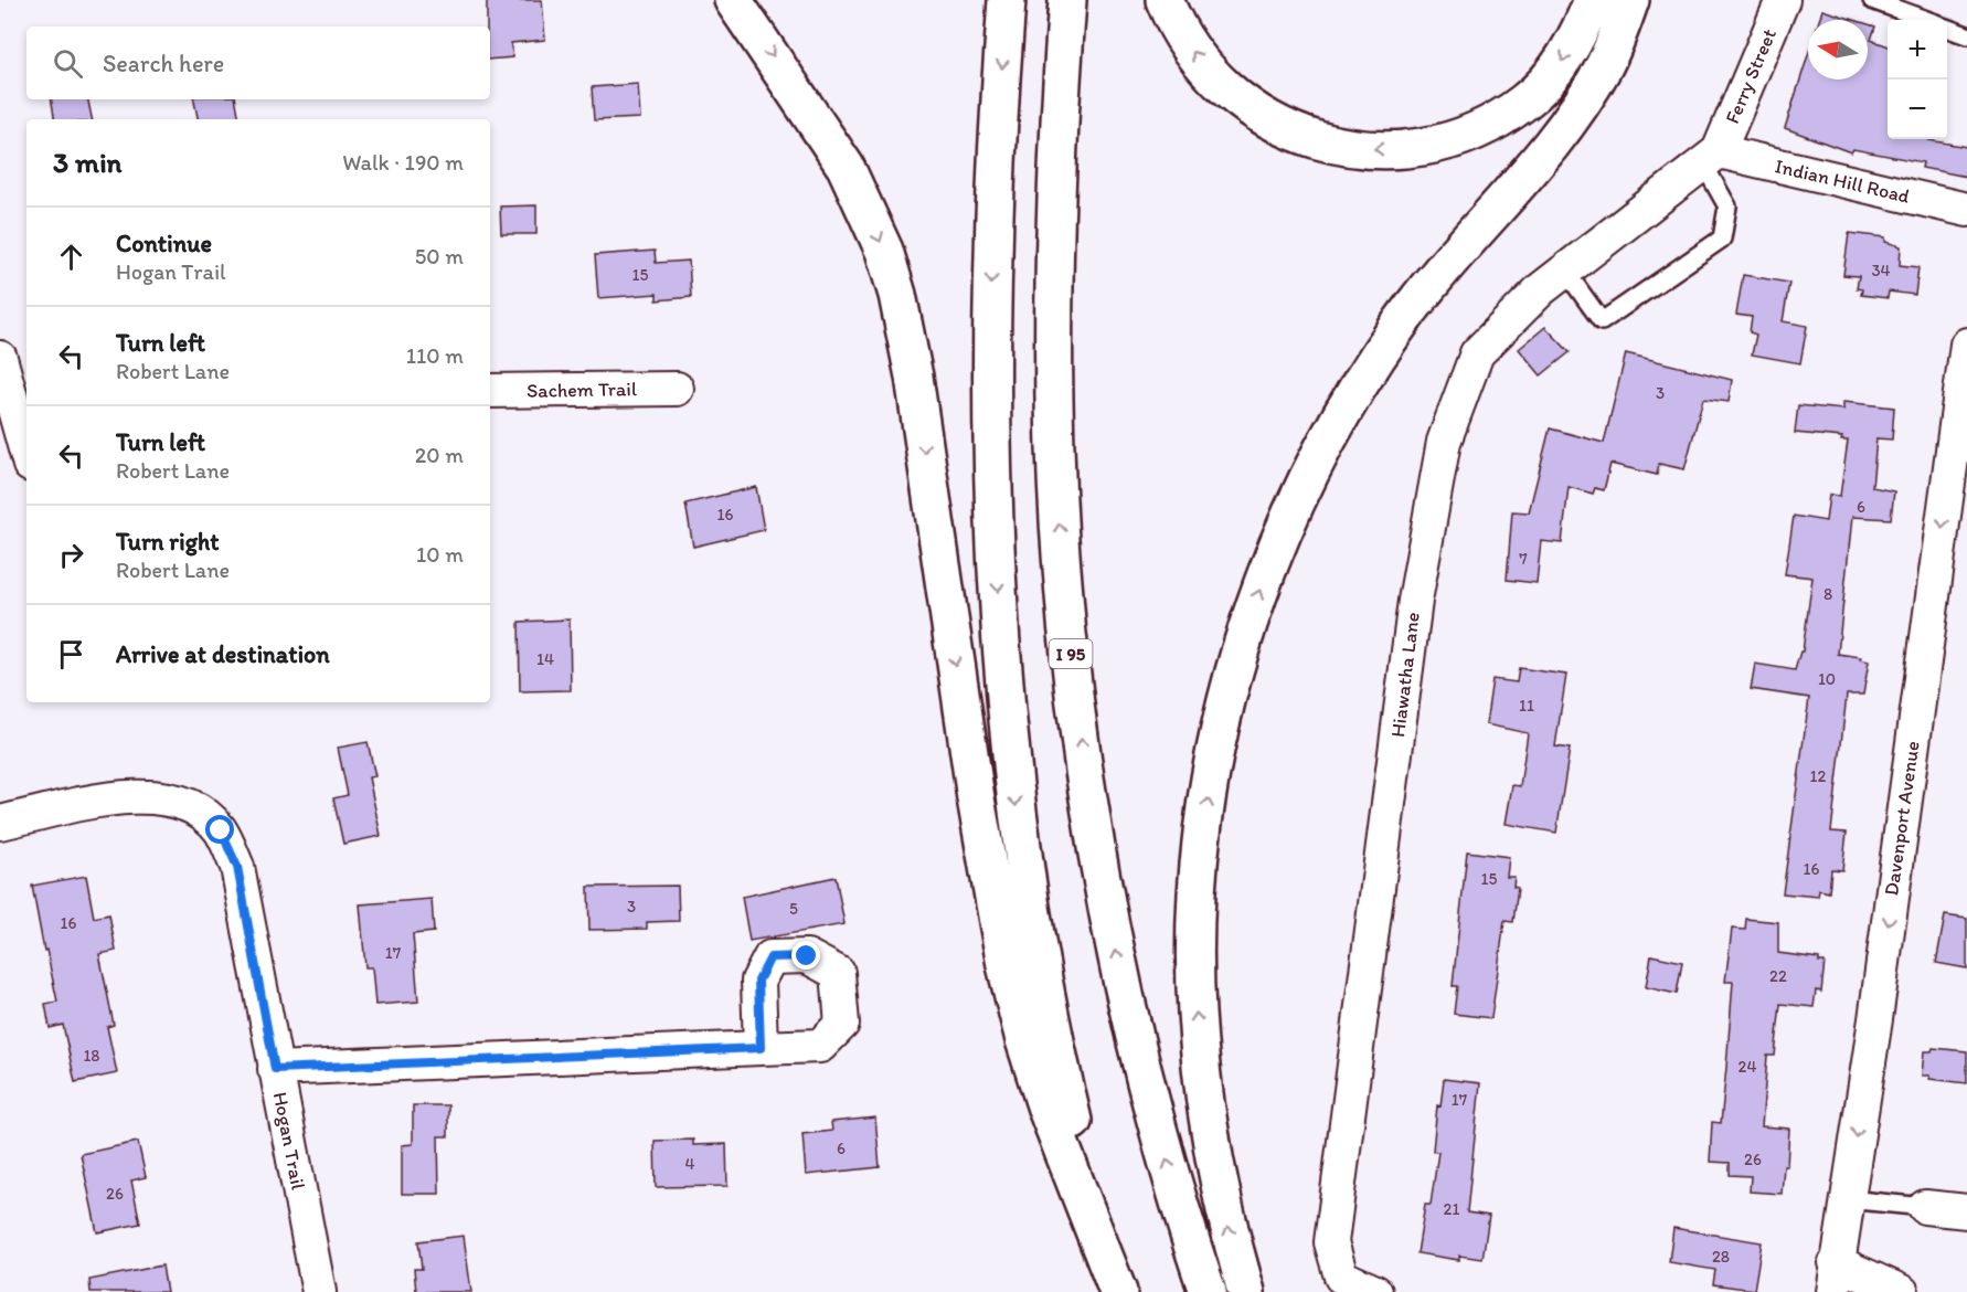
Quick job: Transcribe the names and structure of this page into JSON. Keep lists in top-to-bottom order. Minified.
{"streets":{"highway":["I 95"],"street":["Ferry Street","Indian Hill Road","Sachem Trail","Hiawatha Lane","Davenport Avenue","Hogan Trail"]},"crossings":[["Ferry Street","Indian Hill Road"],["Ferry Street","Hiawatha Lane"],["Indian Hill Road","Hiawatha Lane"]],"one_way":["Davenport Avenue"],"house_numbers":["34","15","3","6","16","7","8","14","10","11","12","16","15","3","5","16","17","22","18","24","17","6","26","4","26","21","28"],"north":"left","page":{"map_buttons":["+","−"],"search":"Search here","heading":["3 min","Walk · 190 m"],"list":[["Continue","Hogan Trail","50 m"],["Turn left","Robert Lane","110 m"],["Turn left","Robert Lane","20 m"],["Turn right","Robert Lane","10 m"],"Arrive at destination"]}}
